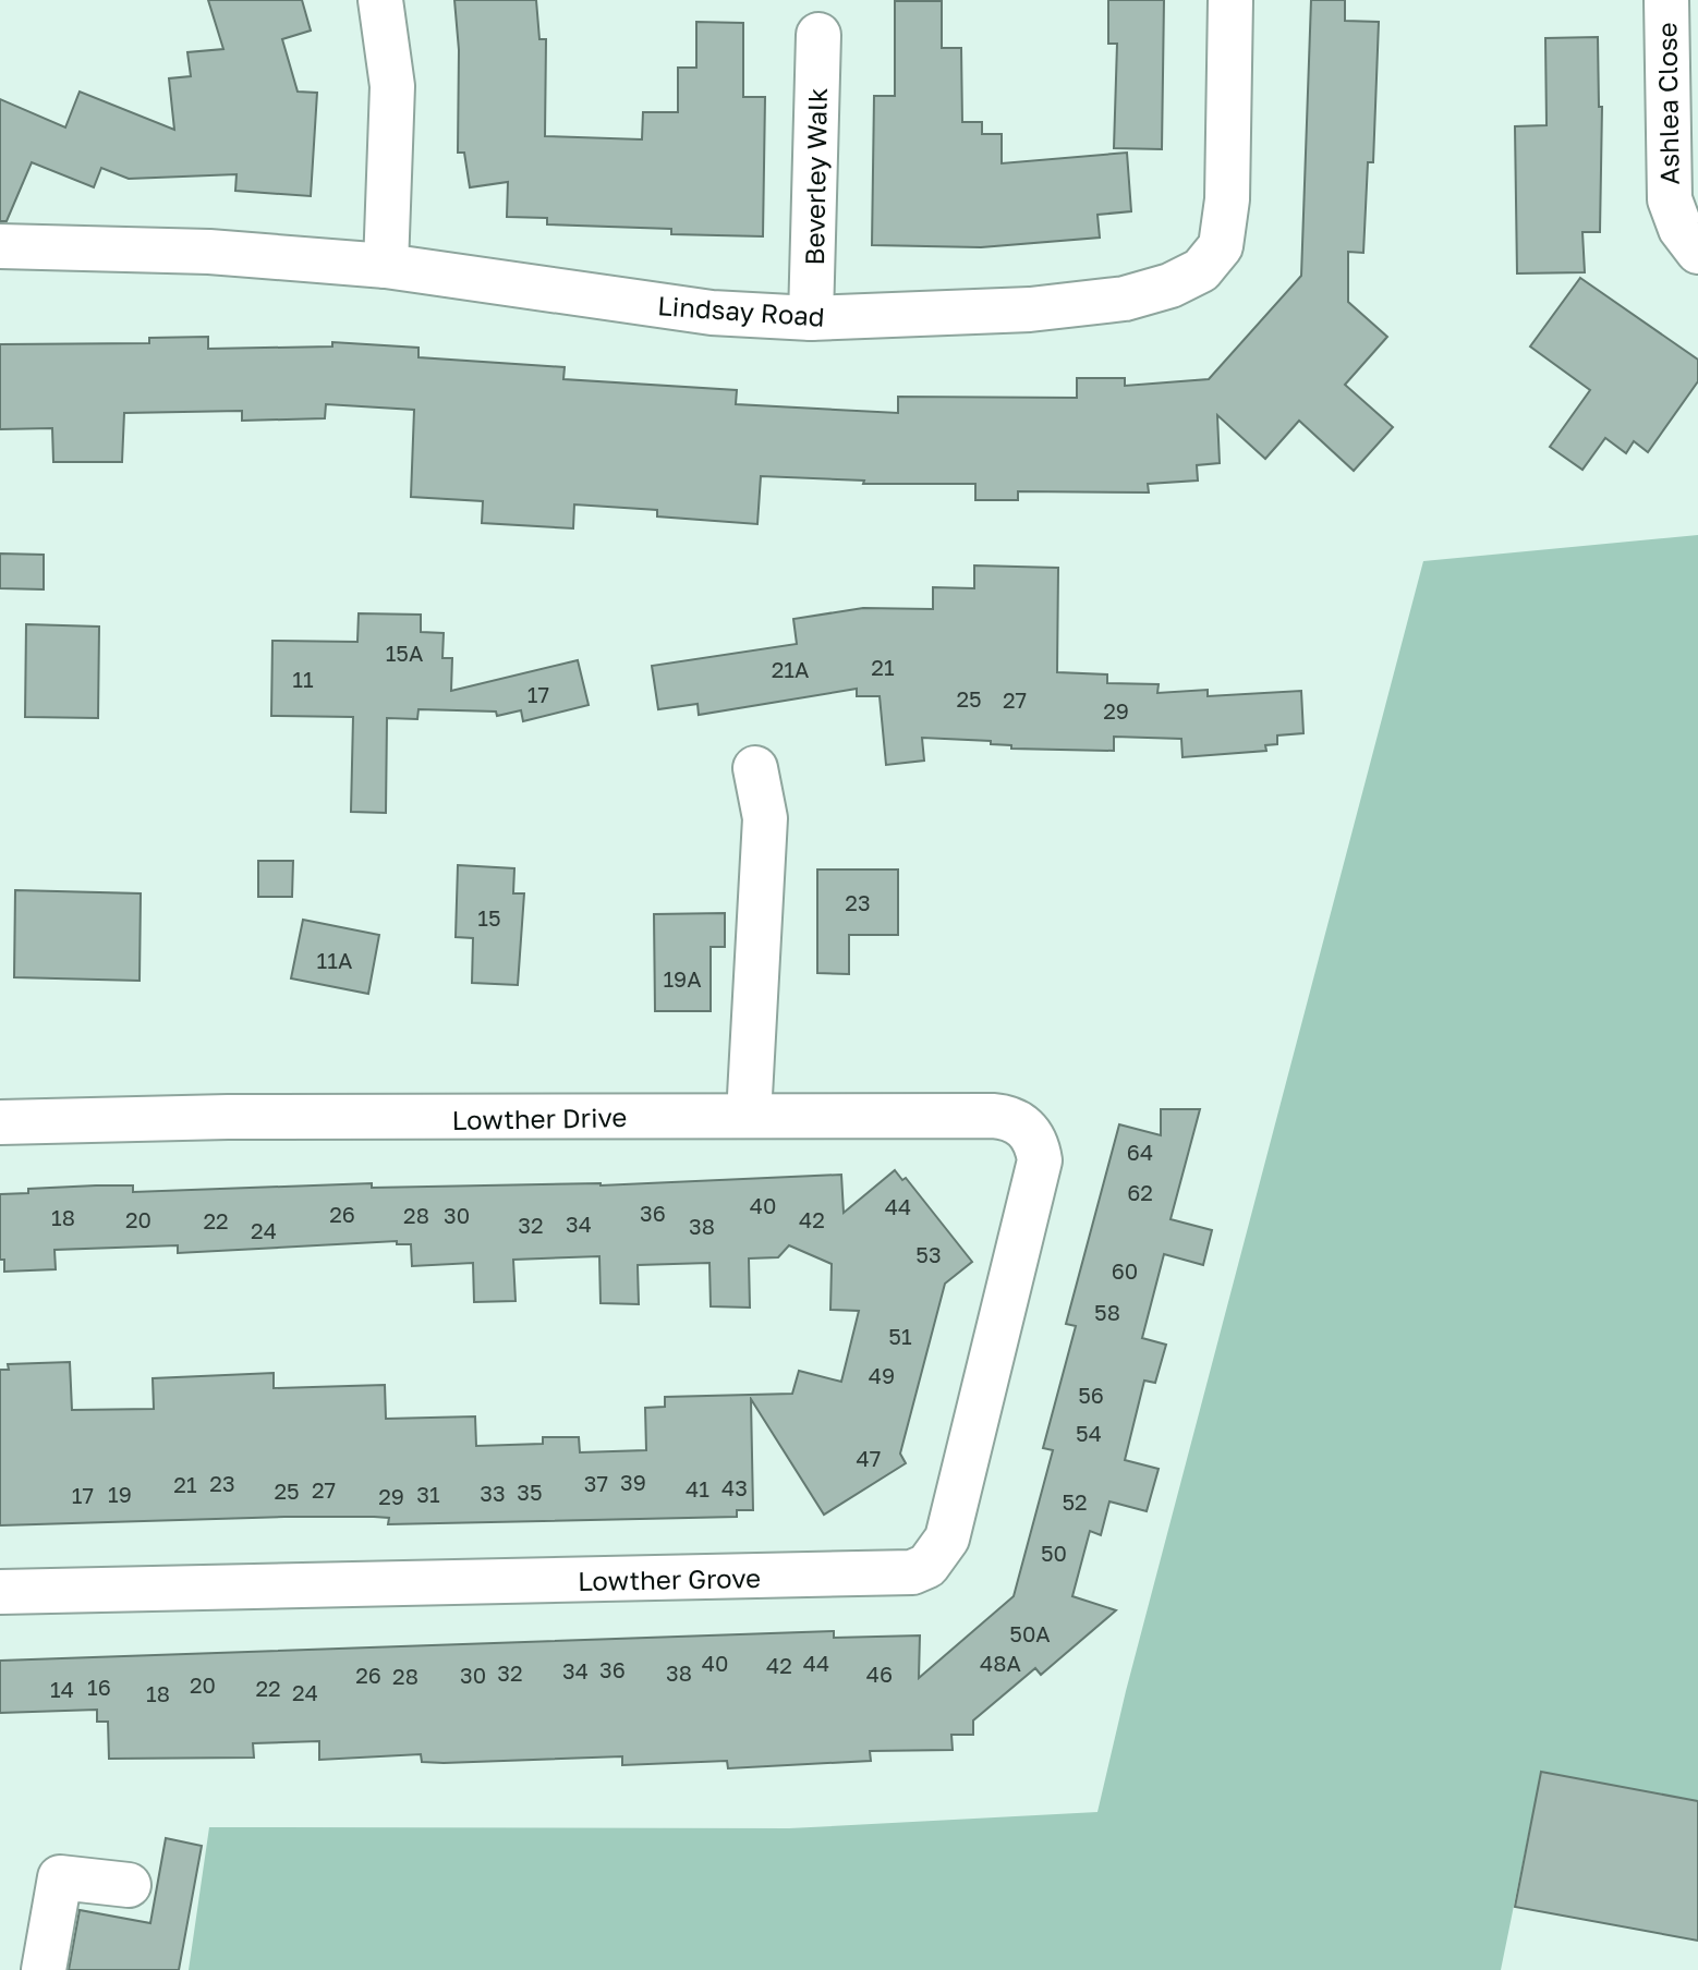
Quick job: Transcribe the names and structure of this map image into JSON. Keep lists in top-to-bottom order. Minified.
{"streets":{"street":["Ashlea Close","Beverley Walk","Lindsay Road","Lowther Drive","Lowther Grove"]},"crossings":[["Beverley Walk","Lindsay Road"],["Lowther Drive","Lowther Grove"]],"house_numbers":["15A","21","21A","11","17","25","27","29","23","15","11A","19A","64","62","40","44","36","26","28","30","18","20","42","22","34","32","38","24","53","60","58","51","49","56","54","47","39","23","37","21","43","41","27","25","35","33","19","31","17","29","52","50","50A","40","44","48A","42","36","34","32","38","46","26","30","28","20","16","22","14","24","18"]}
